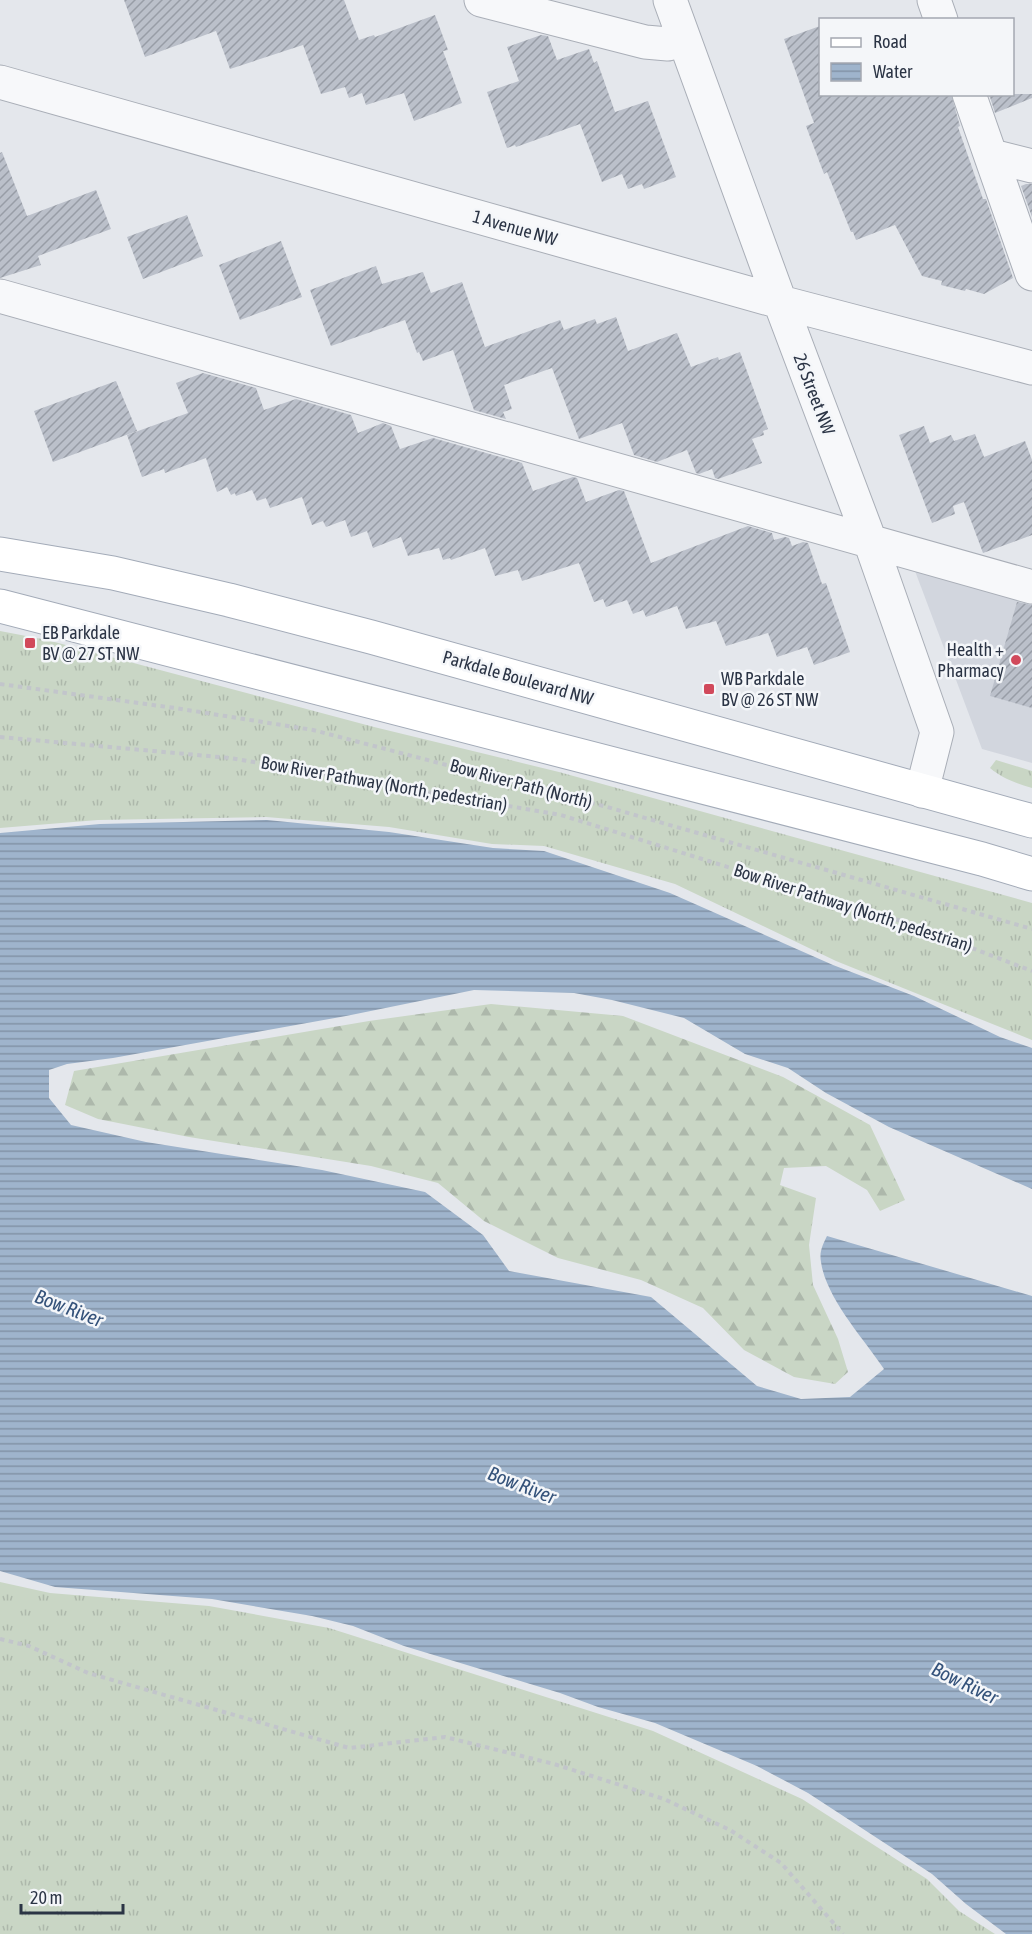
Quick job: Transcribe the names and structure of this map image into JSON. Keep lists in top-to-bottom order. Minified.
{"streets":{"main road":["Parkdale Boulevard NW"],"street":["1 Avenue NW","26 Street NW"],"path":["Bow River Pathway (North, pedestrian)","Bow River Path (North)"]},"crossings":[["1 Avenue NW","26 Street NW"],["26 Street NW","Parkdale Boulevard NW"]],"water":["Bow River"],"places":{"transit":["EB Parkdale BV @ 27 ST NW","WB Parkdale BV @ 26 ST NW"],"other":["Health + Pharmacy"]},"legend":["Road","Water"],"scale_bar":"20 m"}
